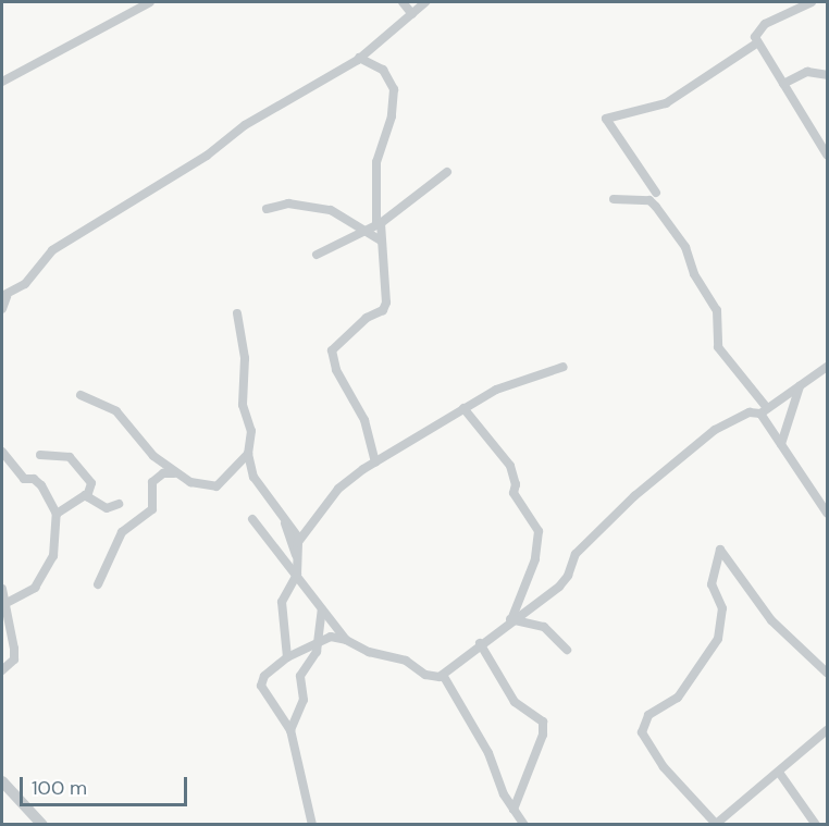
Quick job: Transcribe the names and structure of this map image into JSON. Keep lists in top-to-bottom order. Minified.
{"scale_bar":"100 m"}
